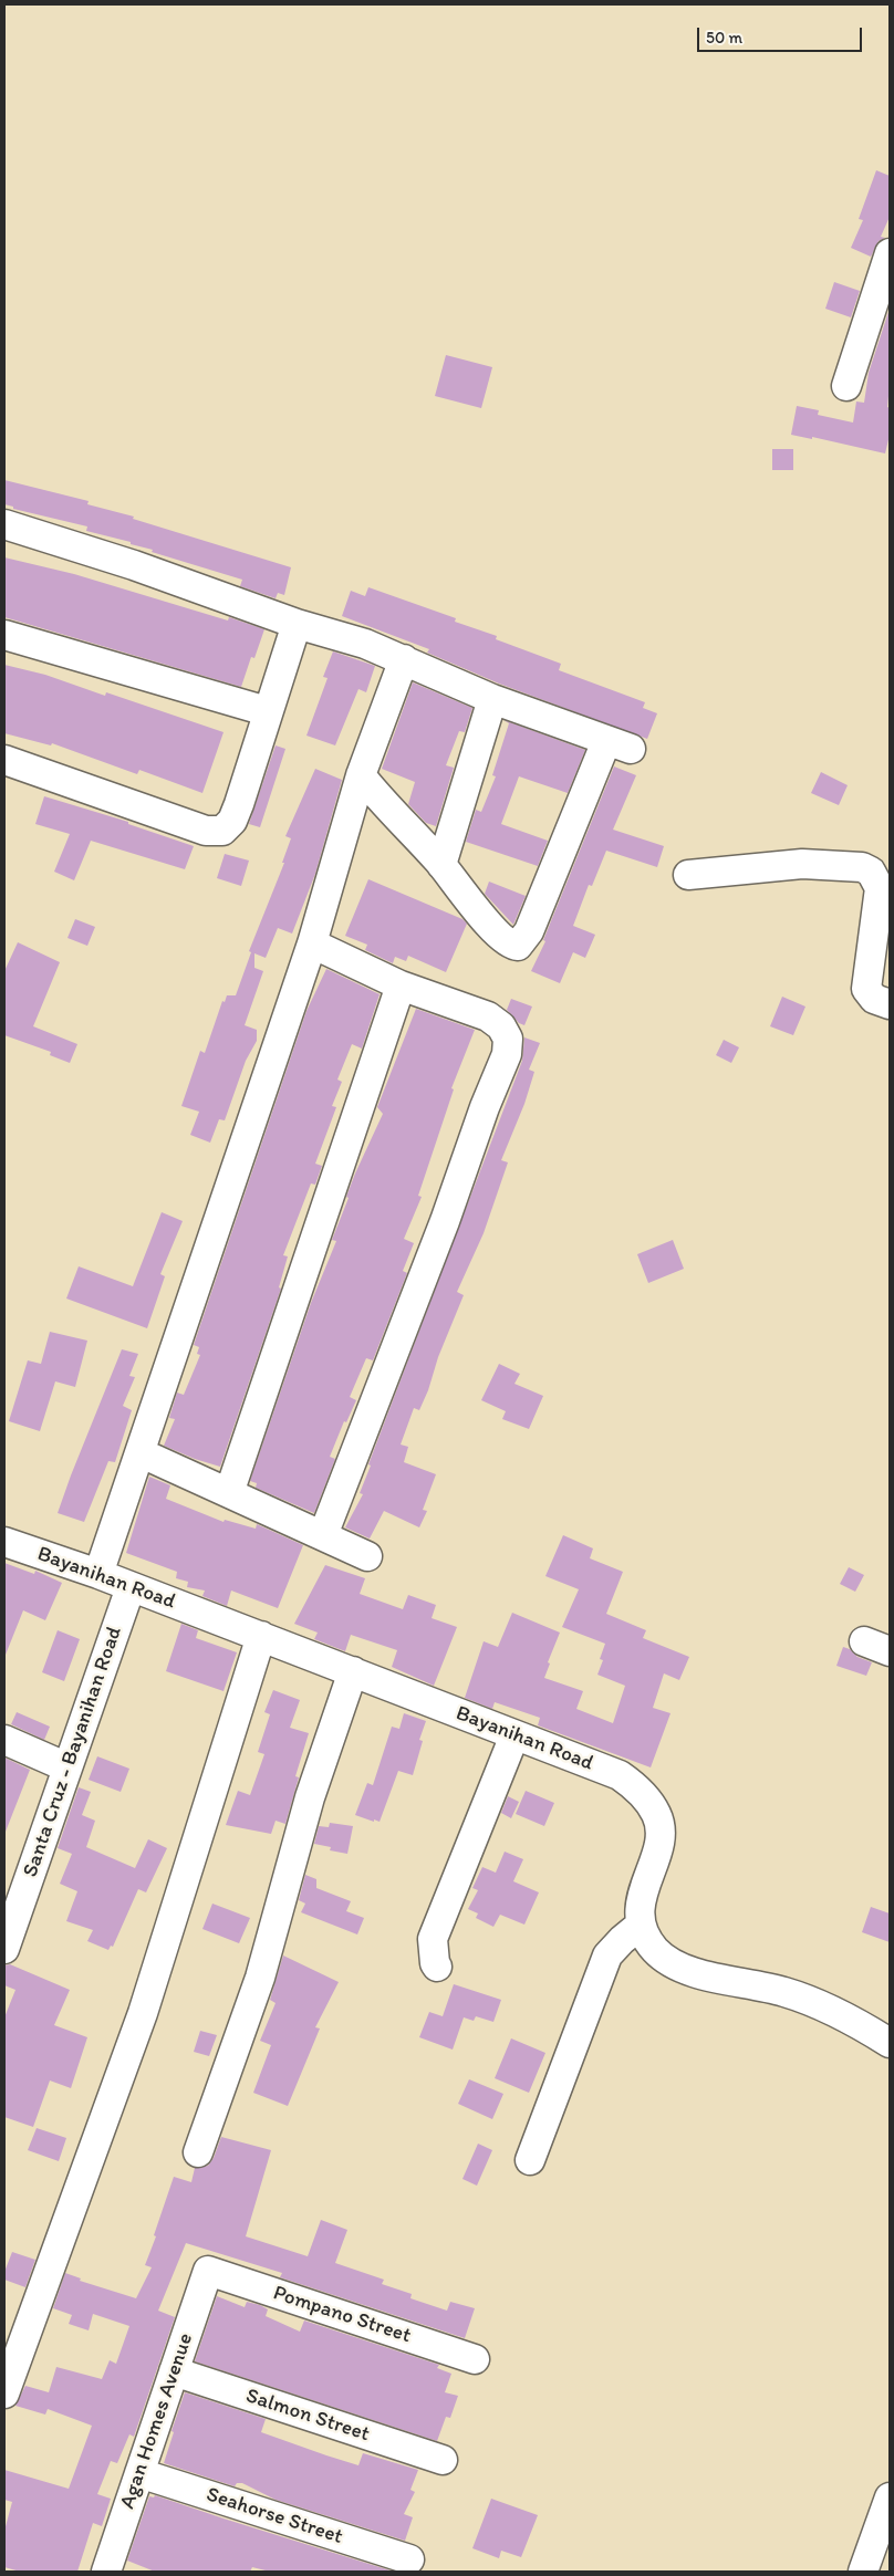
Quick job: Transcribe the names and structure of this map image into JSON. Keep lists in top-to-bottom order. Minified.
{"streets":{"street":["Bayanihan Road","Santa Cruz - Bayanihan Road","Pompano Street","Salmon Street","Agan Homes Avenue","Seahorse Street"]},"crossings":[["Bayanihan Road","Santa Cruz - Bayanihan Road"],["Pompano Street","Agan Homes Avenue"],["Salmon Street","Agan Homes Avenue"],["Agan Homes Avenue","Seahorse Street"]],"scale_bar":"50 m"}
